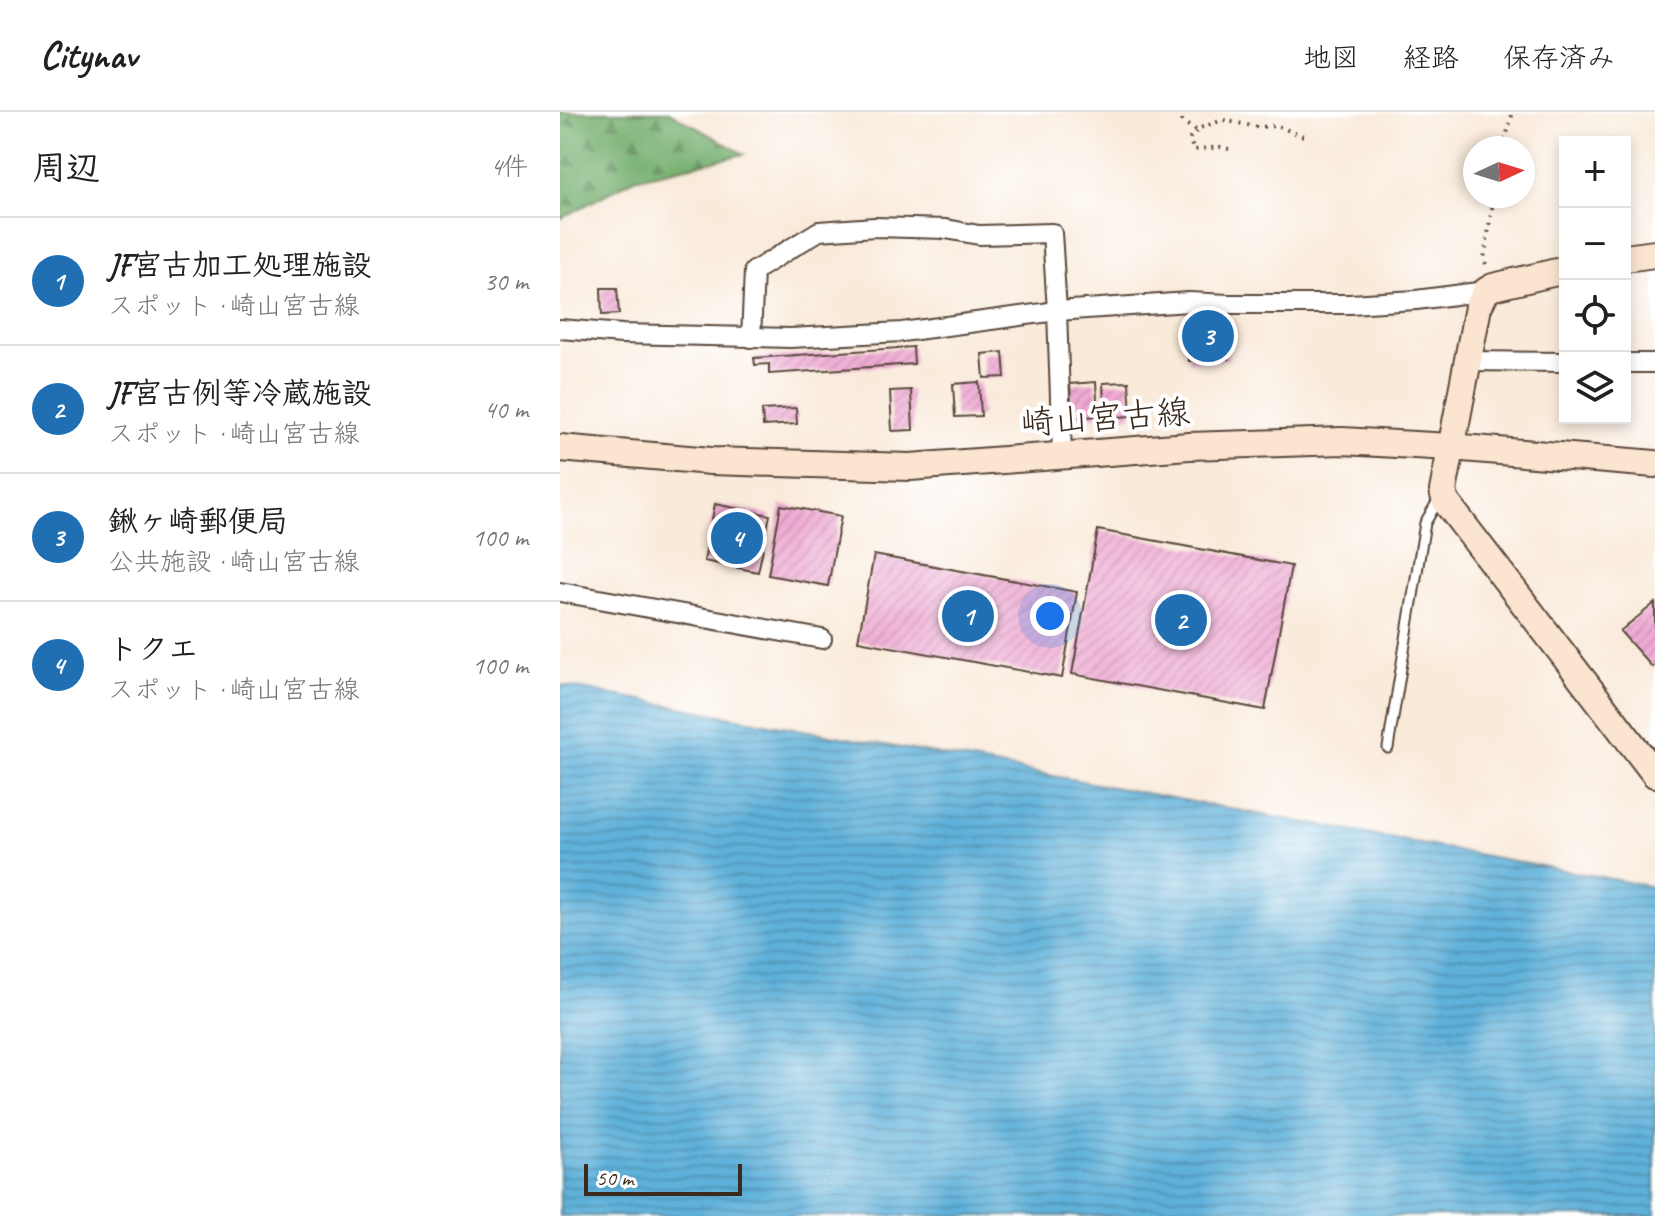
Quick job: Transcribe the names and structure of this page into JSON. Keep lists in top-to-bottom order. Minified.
{"streets":{"main road":["崎山宮古線"]},"scale_bar":"50 m","north":"right","page":{"header":"Citynav","nav":["地図","経路","保存済み"],"heading":["周辺","4件"],"map_buttons":["+","−"],"list":[{"mark":"1","name":"JF宮古加工処理施設","note":"スポット · 崎山宮古線","value":"30 m"},{"mark":"2","name":"JF宮古例等冷蔵施設","note":"スポット · 崎山宮古線","value":"40 m"},{"mark":"3","name":"鍬ヶ崎郵便局","note":"公共施設 · 崎山宮古線","value":"100 m"},{"mark":"4","name":"トクエ","note":"スポット · 崎山宮古線","value":"100 m"}],"pins":["3","4","1","2"],"scale":"50 m"}}
